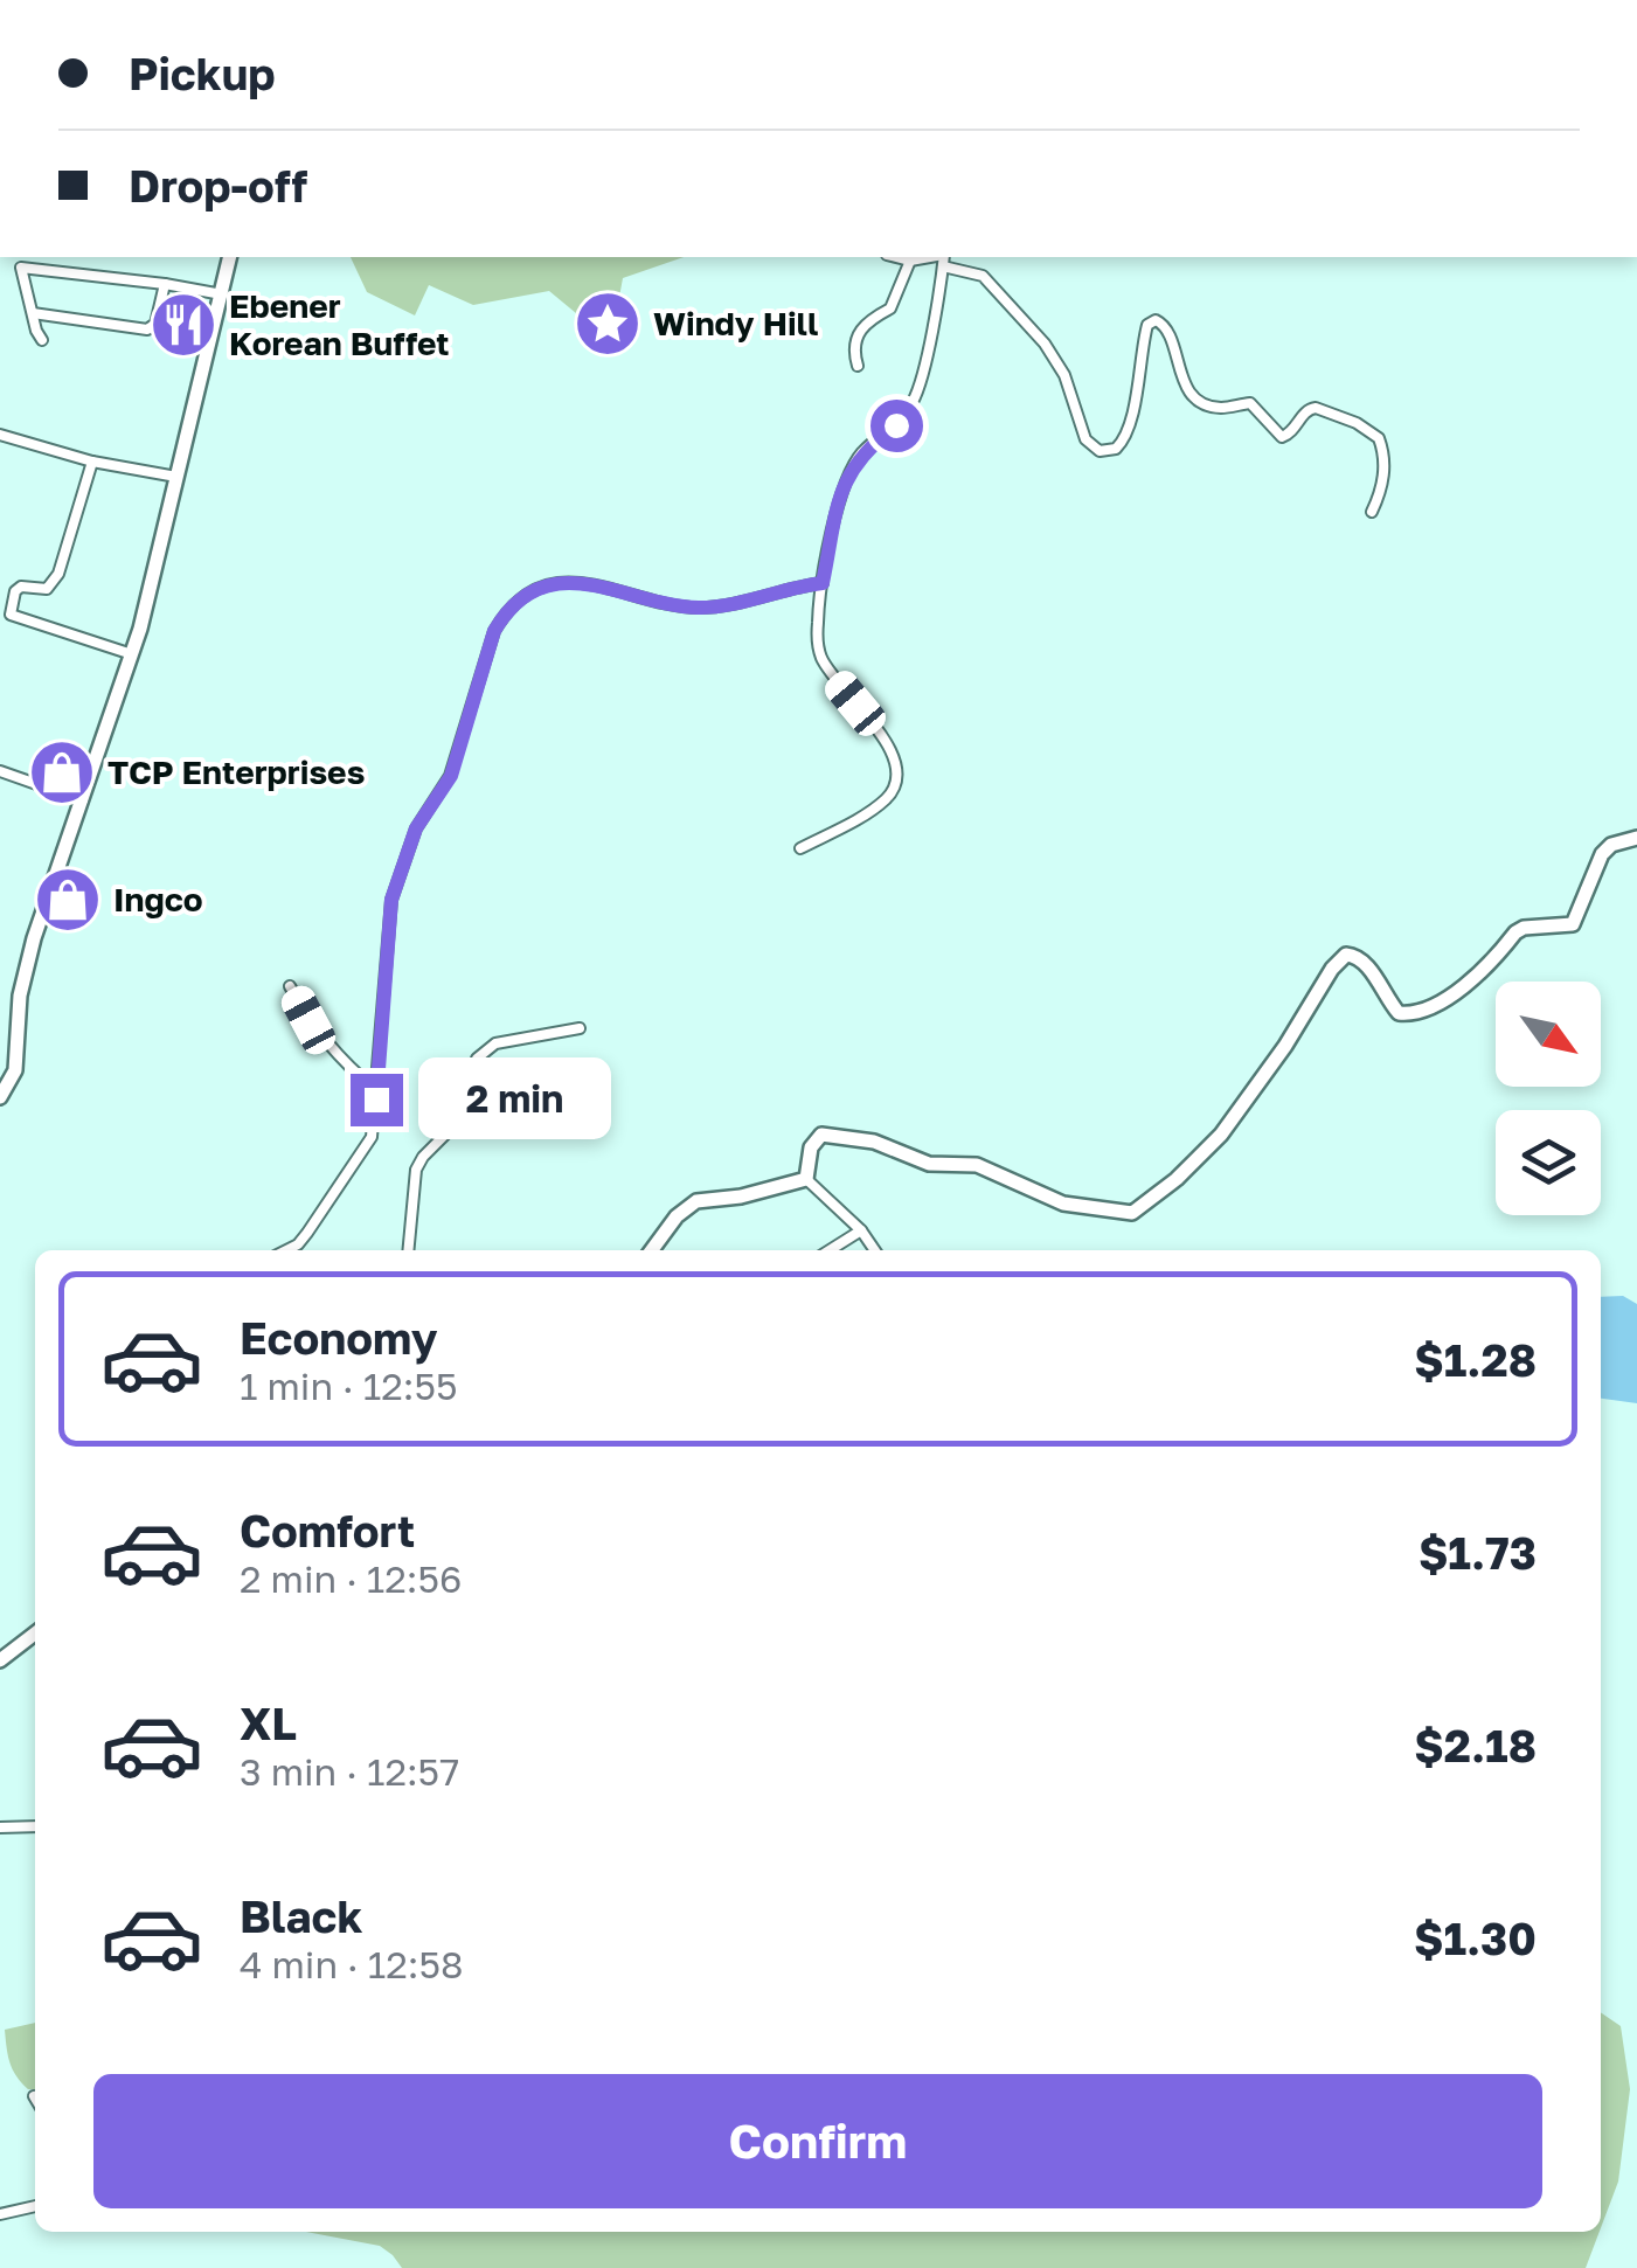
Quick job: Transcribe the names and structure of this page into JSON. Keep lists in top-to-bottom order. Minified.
{"places":{"place":["Windy Hill"],"restaurant":["Ebener Korean Buffet"],"shop":["TCP Enterprises","Ingco"]},"north":"bottom right","page":{"banner":["Pickup","Drop-off"],"bubble":"2 min","list":[{"name":"Economy","note":"1 min · 12:55","value":"$1.28"},{"name":"Comfort","note":"2 min · 12:56","value":"$1.73"},{"name":"XL","note":"3 min · 12:57","value":"$2.18"},{"name":"Black","note":"4 min · 12:58","value":"$1.30"}],"buttons":"Confirm"}}
